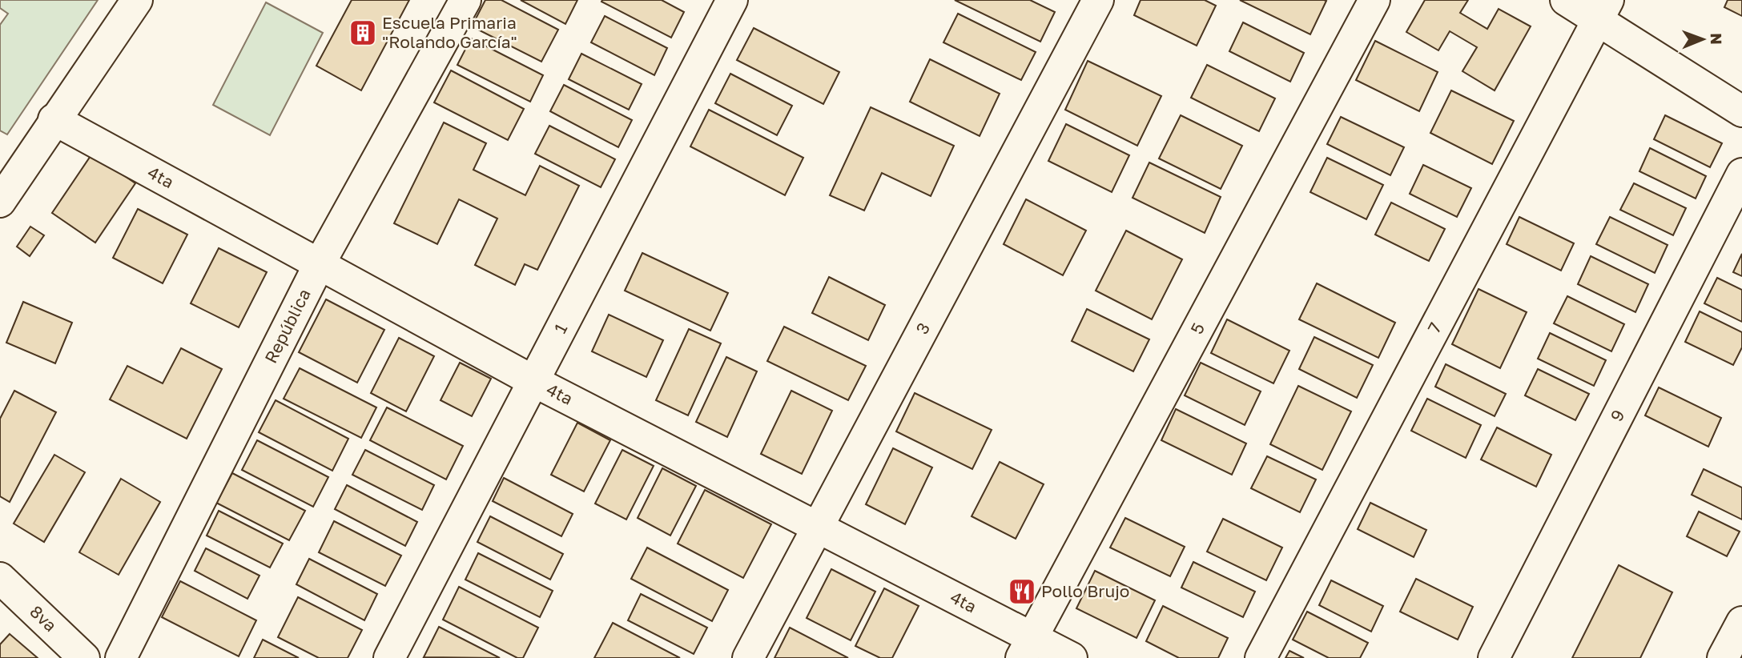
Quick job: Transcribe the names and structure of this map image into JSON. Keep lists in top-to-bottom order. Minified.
{"streets":{"street":["4ta","República","1","3","5","7","9","8va"]},"crossings":[["4ta","República"],["4ta","1"],["4ta","3"],["4ta","5"]],"places":{"building":["Escuela Primaria \"Rolando García\""],"restaurant":["Pollo Brujo"]},"north":"right"}
